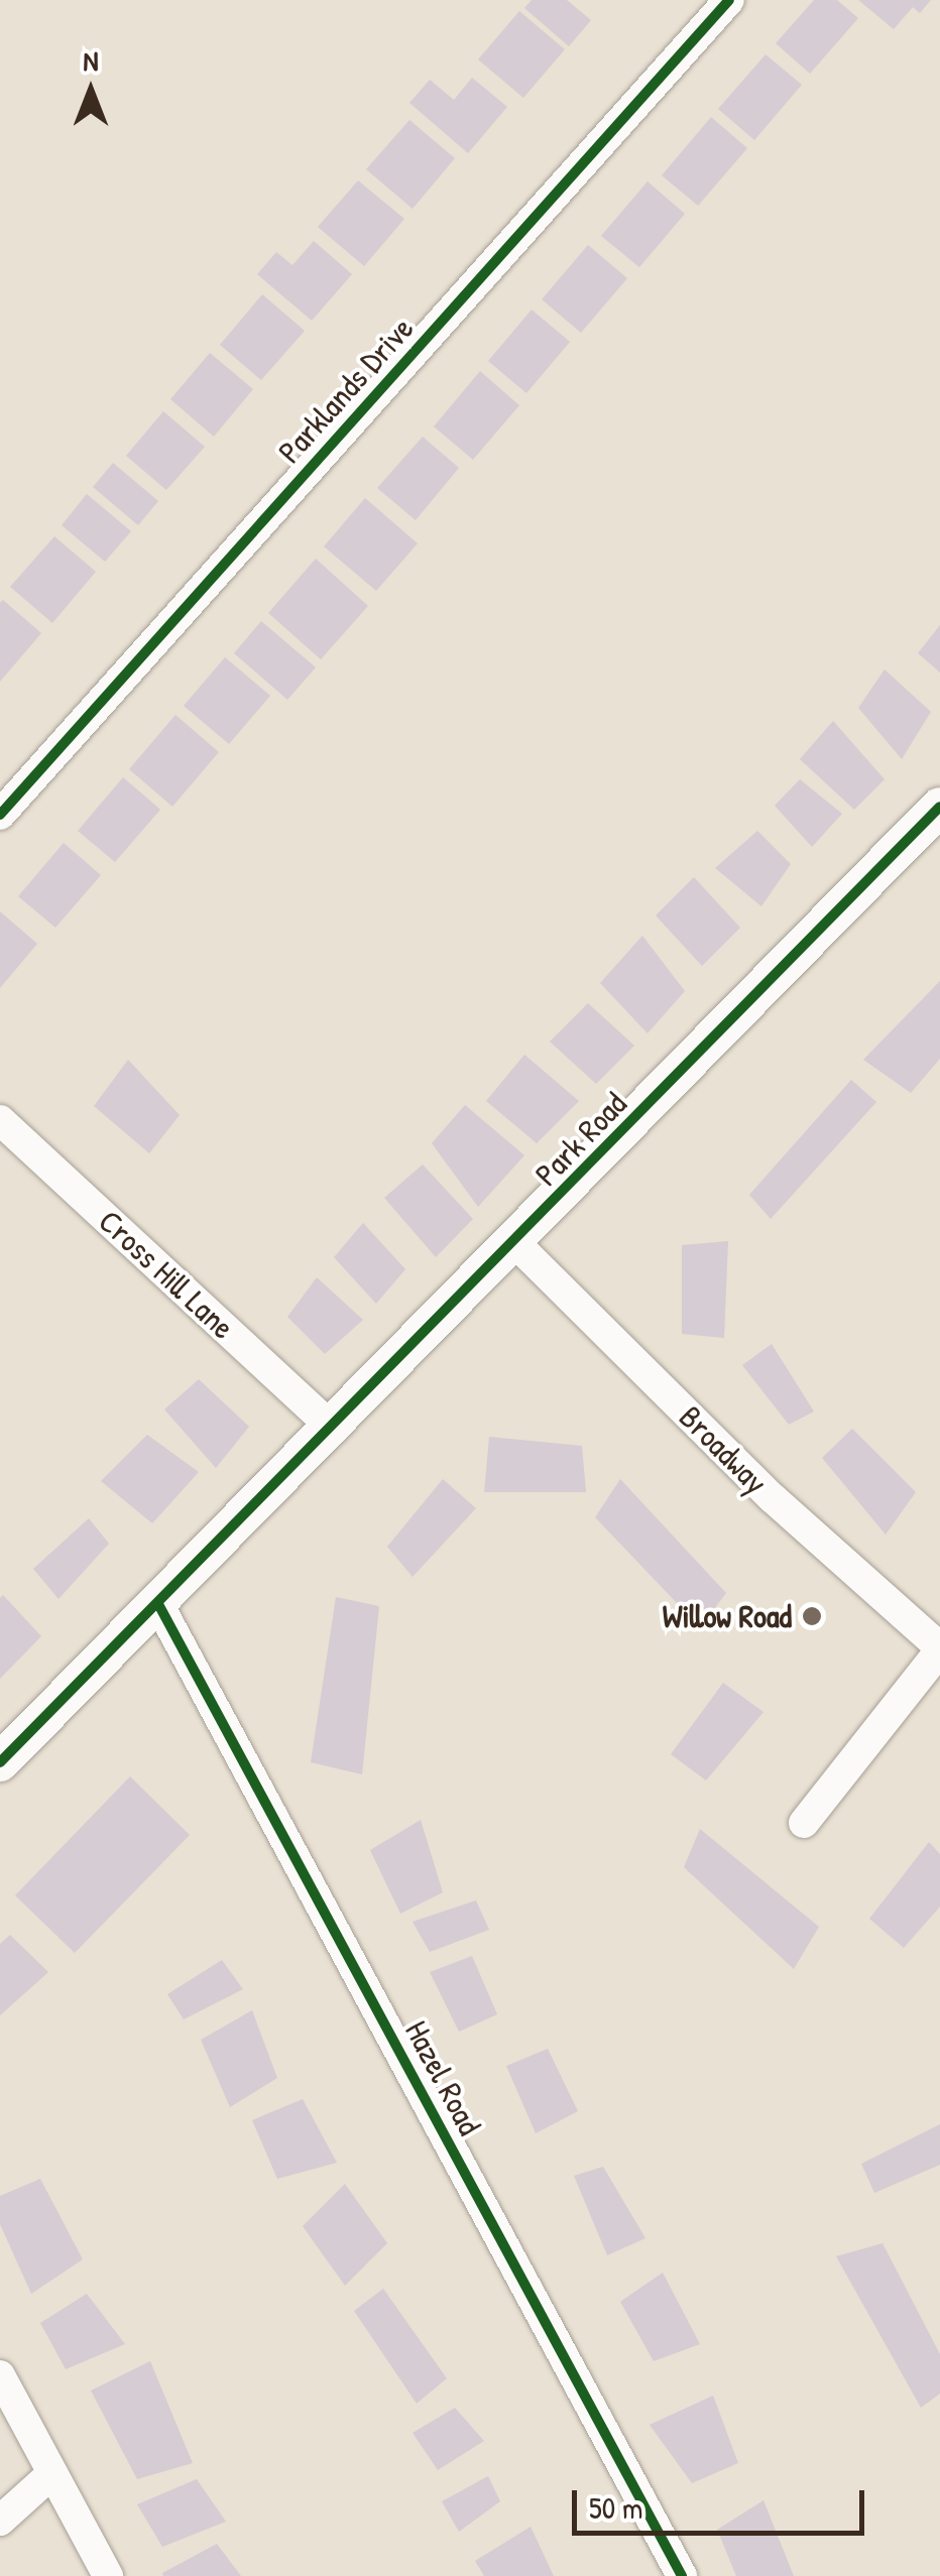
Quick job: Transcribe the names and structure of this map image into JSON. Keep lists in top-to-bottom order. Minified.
{"streets":{"street":["Parklands Drive","Park Road","Cross Hill Lane","Broadway","Hazel Road"]},"crossings":[["Park Road","Cross Hill Lane"],["Park Road","Broadway"],["Park Road","Hazel Road"]],"places":["Willow Road"],"scale_bar":"50 m","north":"top"}
